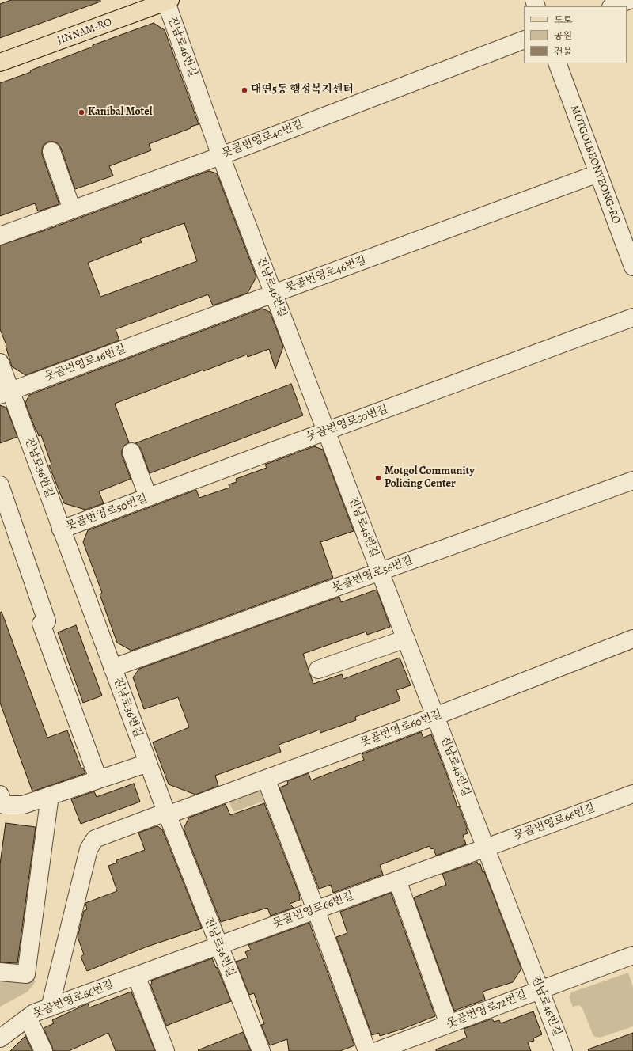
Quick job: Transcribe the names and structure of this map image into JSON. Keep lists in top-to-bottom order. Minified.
{"streets":{"main road":["JINNAM-RO"],"street":["진남로46번길","못골번영로40번길","MOTGOLBEONYEONG-RO","못골번영로46번길","못골번영로50번길","진남로36번길","못골번영로56번길","못골번영로60번길","못골번영로66번길","못골번영로72번길"]},"crossings":[["JINNAM-RO","진남로46번길"],["진남로46번길","못골번영로40번길"],["진남로46번길","못골번영로46번길"],["진남로46번길","못골번영로50번길"],["진남로46번길","못골번영로56번길"],["진남로46번길","못골번영로60번길"],["진남로46번길","못골번영로66번길"],["진남로46번길","못골번영로72번길"],["MOTGOLBEONYEONG-RO","못골번영로46번길"],["못골번영로46번길","진남로36번길"],["못골번영로50번길","진남로36번길"],["진남로36번길","못골번영로56번길"],["진남로36번길","못골번영로60번길"],["진남로36번길","못골번영로66번길"],["못골번영로60번길","못골번영로66번길"]],"places":["대연5동 행정복지센터","Kanibal Motel","Motgol Community Policing Center"],"legend":["도로","공원","건물"]}
